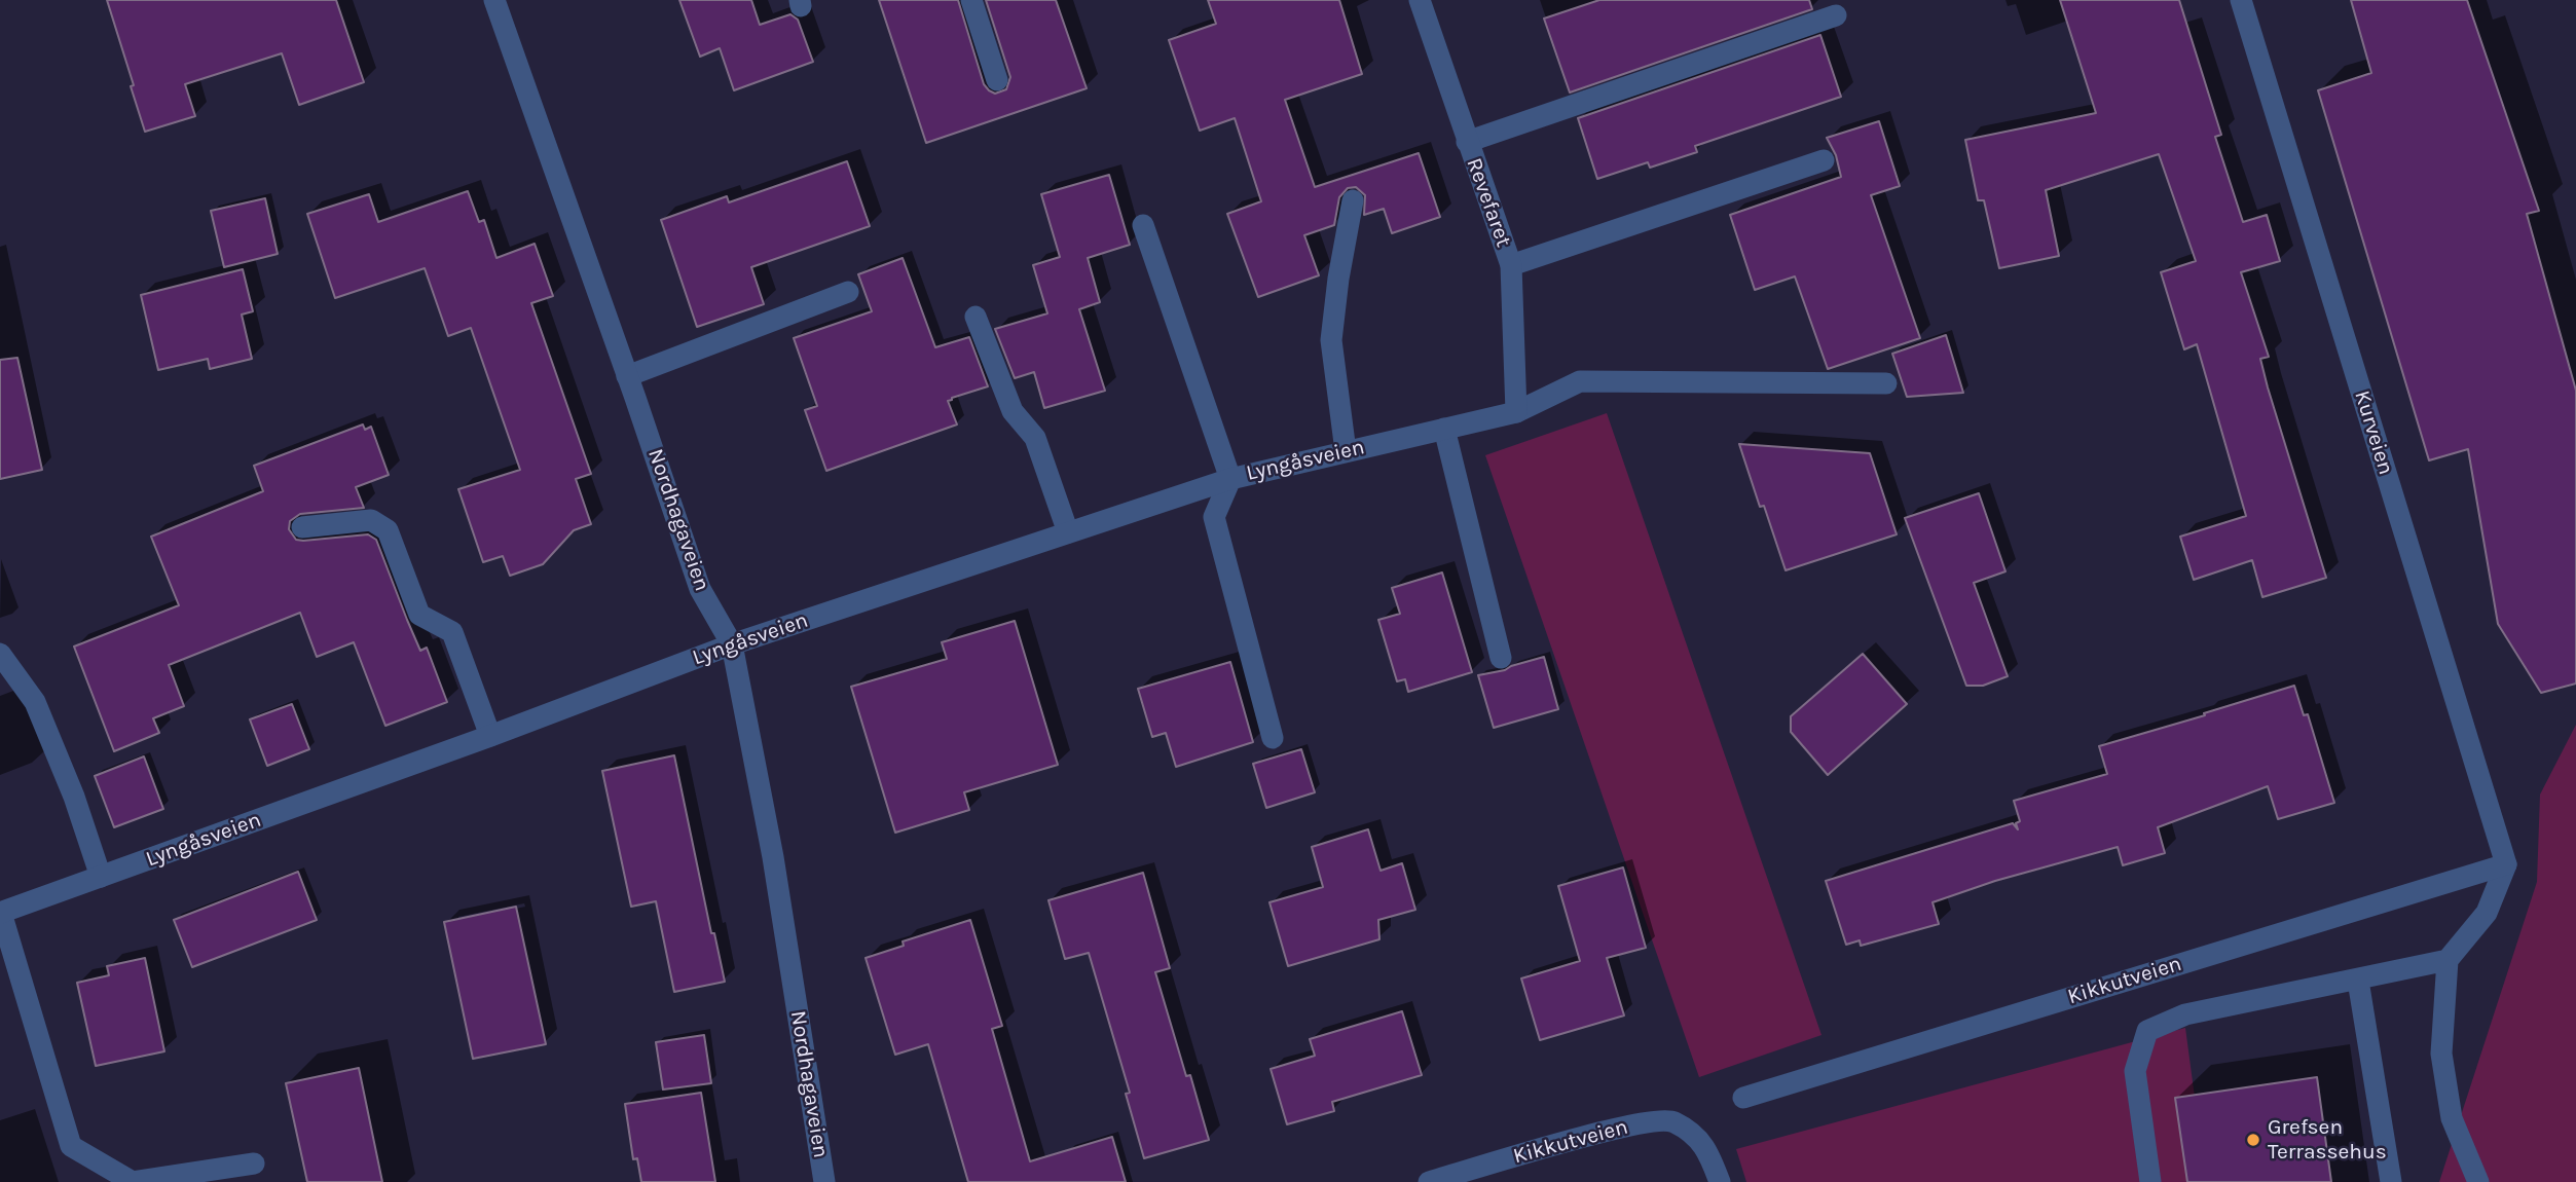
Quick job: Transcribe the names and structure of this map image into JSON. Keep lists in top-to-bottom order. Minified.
{"streets":{"street":["Revefaret","Kurveien","Lyngåsveien","Nordhagaveien","Kikkutveien"]},"crossings":[["Revefaret","Lyngåsveien"],["Kurveien","Kikkutveien"],["Lyngåsveien","Nordhagaveien"]],"places":["Grefsen Terrassehus"]}
